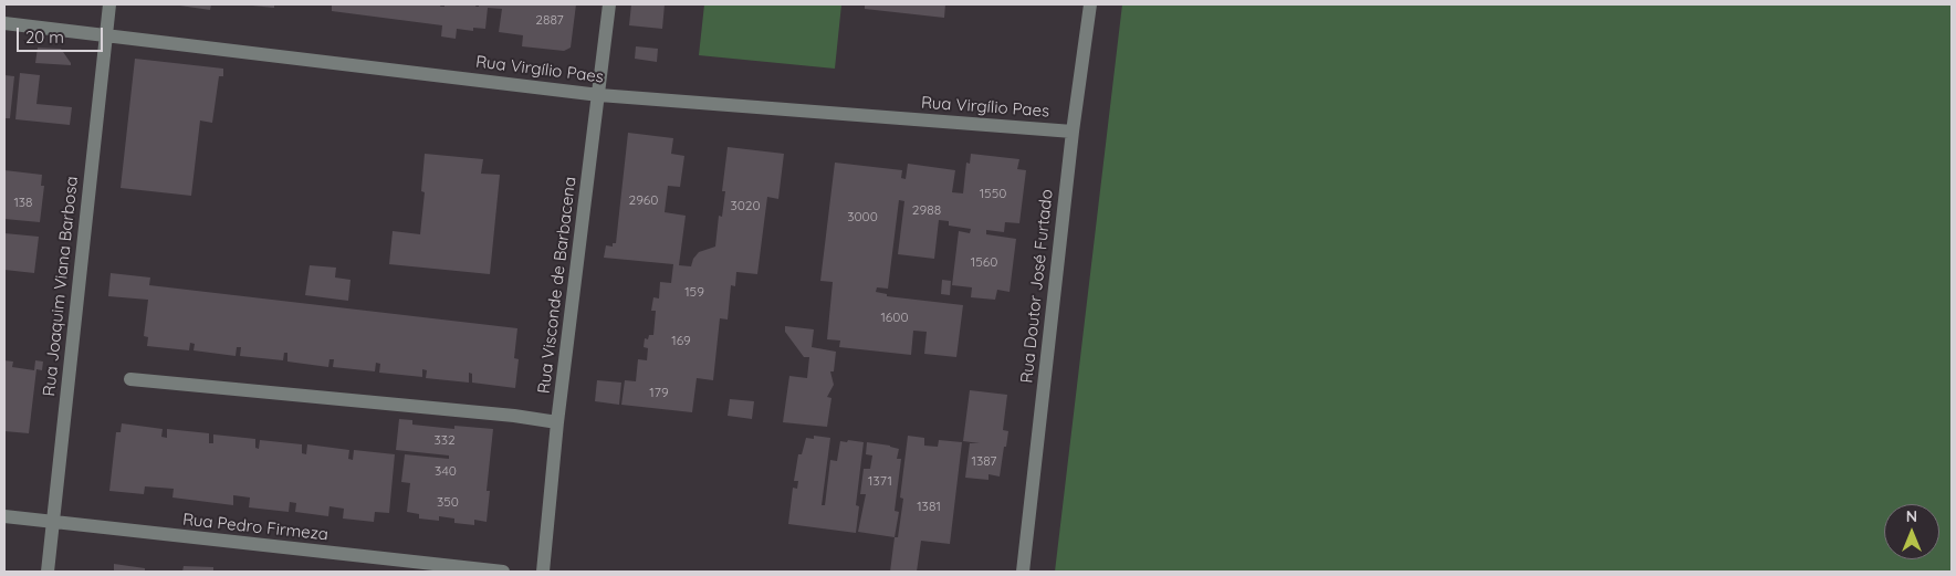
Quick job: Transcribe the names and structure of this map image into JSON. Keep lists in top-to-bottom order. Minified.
{"streets":{"street":["Rua Virgílio Paes","Rua Visconde de Barbacena","Rua Joaquim Viana Barbosa","Rua Doutor José Furtado","Rua Pedro Firmeza"]},"crossings":[["Rua Virgílio Paes","Rua Visconde de Barbacena"],["Rua Virgílio Paes","Rua Joaquim Viana Barbosa"],["Rua Virgílio Paes","Rua Doutor José Furtado"],["Rua Joaquim Viana Barbosa","Rua Pedro Firmeza"]],"house_numbers":["2887","1550","2960","138","3020","2988","3000","1560","159","1600","169","179","332","1387","340","1371","350","1381"],"scale_bar":"20 m","north":"top"}
